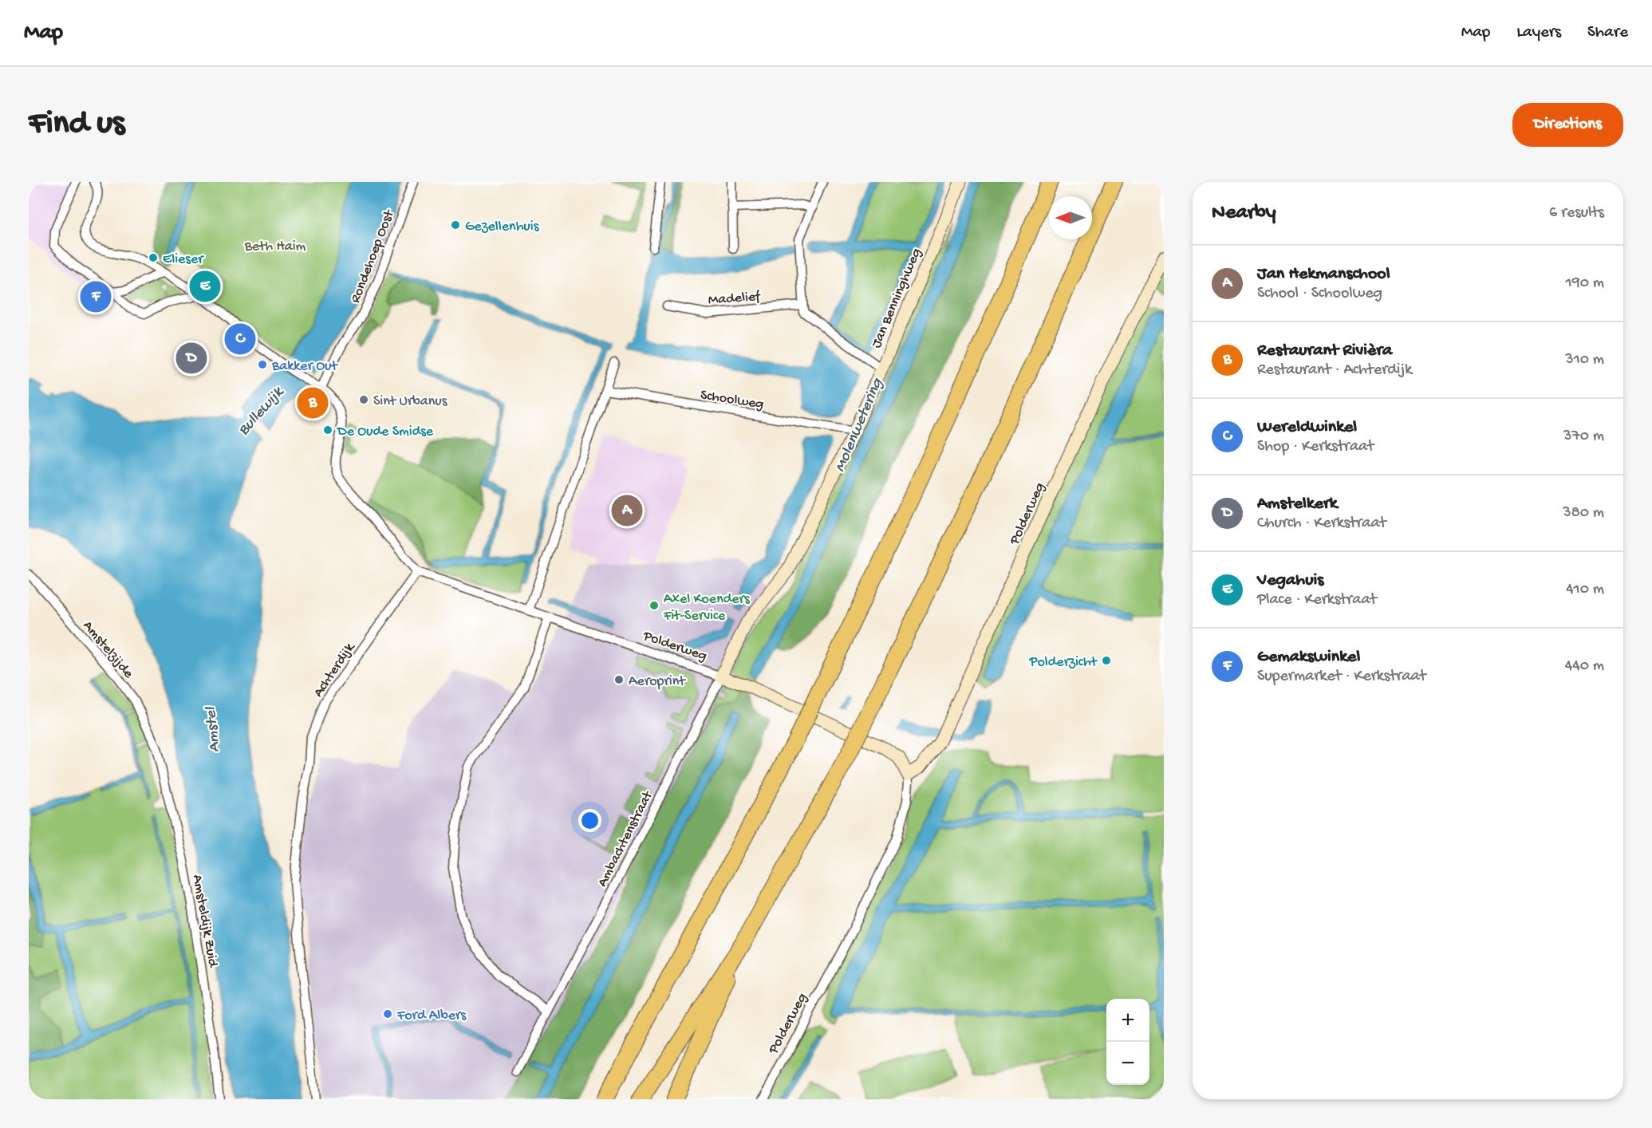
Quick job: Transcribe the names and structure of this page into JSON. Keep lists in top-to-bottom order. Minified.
{"streets":{"street":["Rondehoep Oost","Madelief","Jan Benninghweg","Schoolweg","Polderweg","Amstelzijde","Achterdijk","Ambachtenstraat","Amsteldijk Zuid"]},"crossings":[["Jan Benninghweg","Schoolweg"],["Jan Benninghweg","Polderweg"],["Jan Benninghweg","Ambachtenstraat"],["Polderweg","Achterdijk"],["Polderweg","Ambachtenstraat"],["Amstelzijde","Amsteldijk Zuid"]],"water":["Bullewijk","Molenwetering","Amstel"],"parks":["Beth Haim"],"places":["Gezellenhuis","Elieser","Bakker Out","Sint Urbanus","De Oude Smidse","Axel Koenders Fit-Service","Polderzicht","Aeroprint","Ford Albers"],"north":"left","page":{"header":"Map","nav":["Map","Layers","Share"],"buttons":"Directions","title":"Find us","heading":["Nearby","6 results"],"list":[{"mark":"A","name":"Jan Hekmanschool","note":"School · Schoolweg","value":"190 m"},{"mark":"B","name":"Restaurant Rivièra","note":"Restaurant · Achterdijk","value":"310 m"},{"mark":"C","name":"Wereldwinkel","note":"Shop · Kerkstraat","value":"370 m"},{"mark":"D","name":"Amstelkerk","note":"Church · Kerkstraat","value":"380 m"},{"mark":"E","name":"Vegahuis","note":"Place · Kerkstraat","value":"410 m"},{"mark":"F","name":"Gemakswinkel","note":"Supermarket · Kerkstraat","value":"440 m"}],"pins":["E","F","C","D","B","A"],"map_buttons":["+","−"]}}
